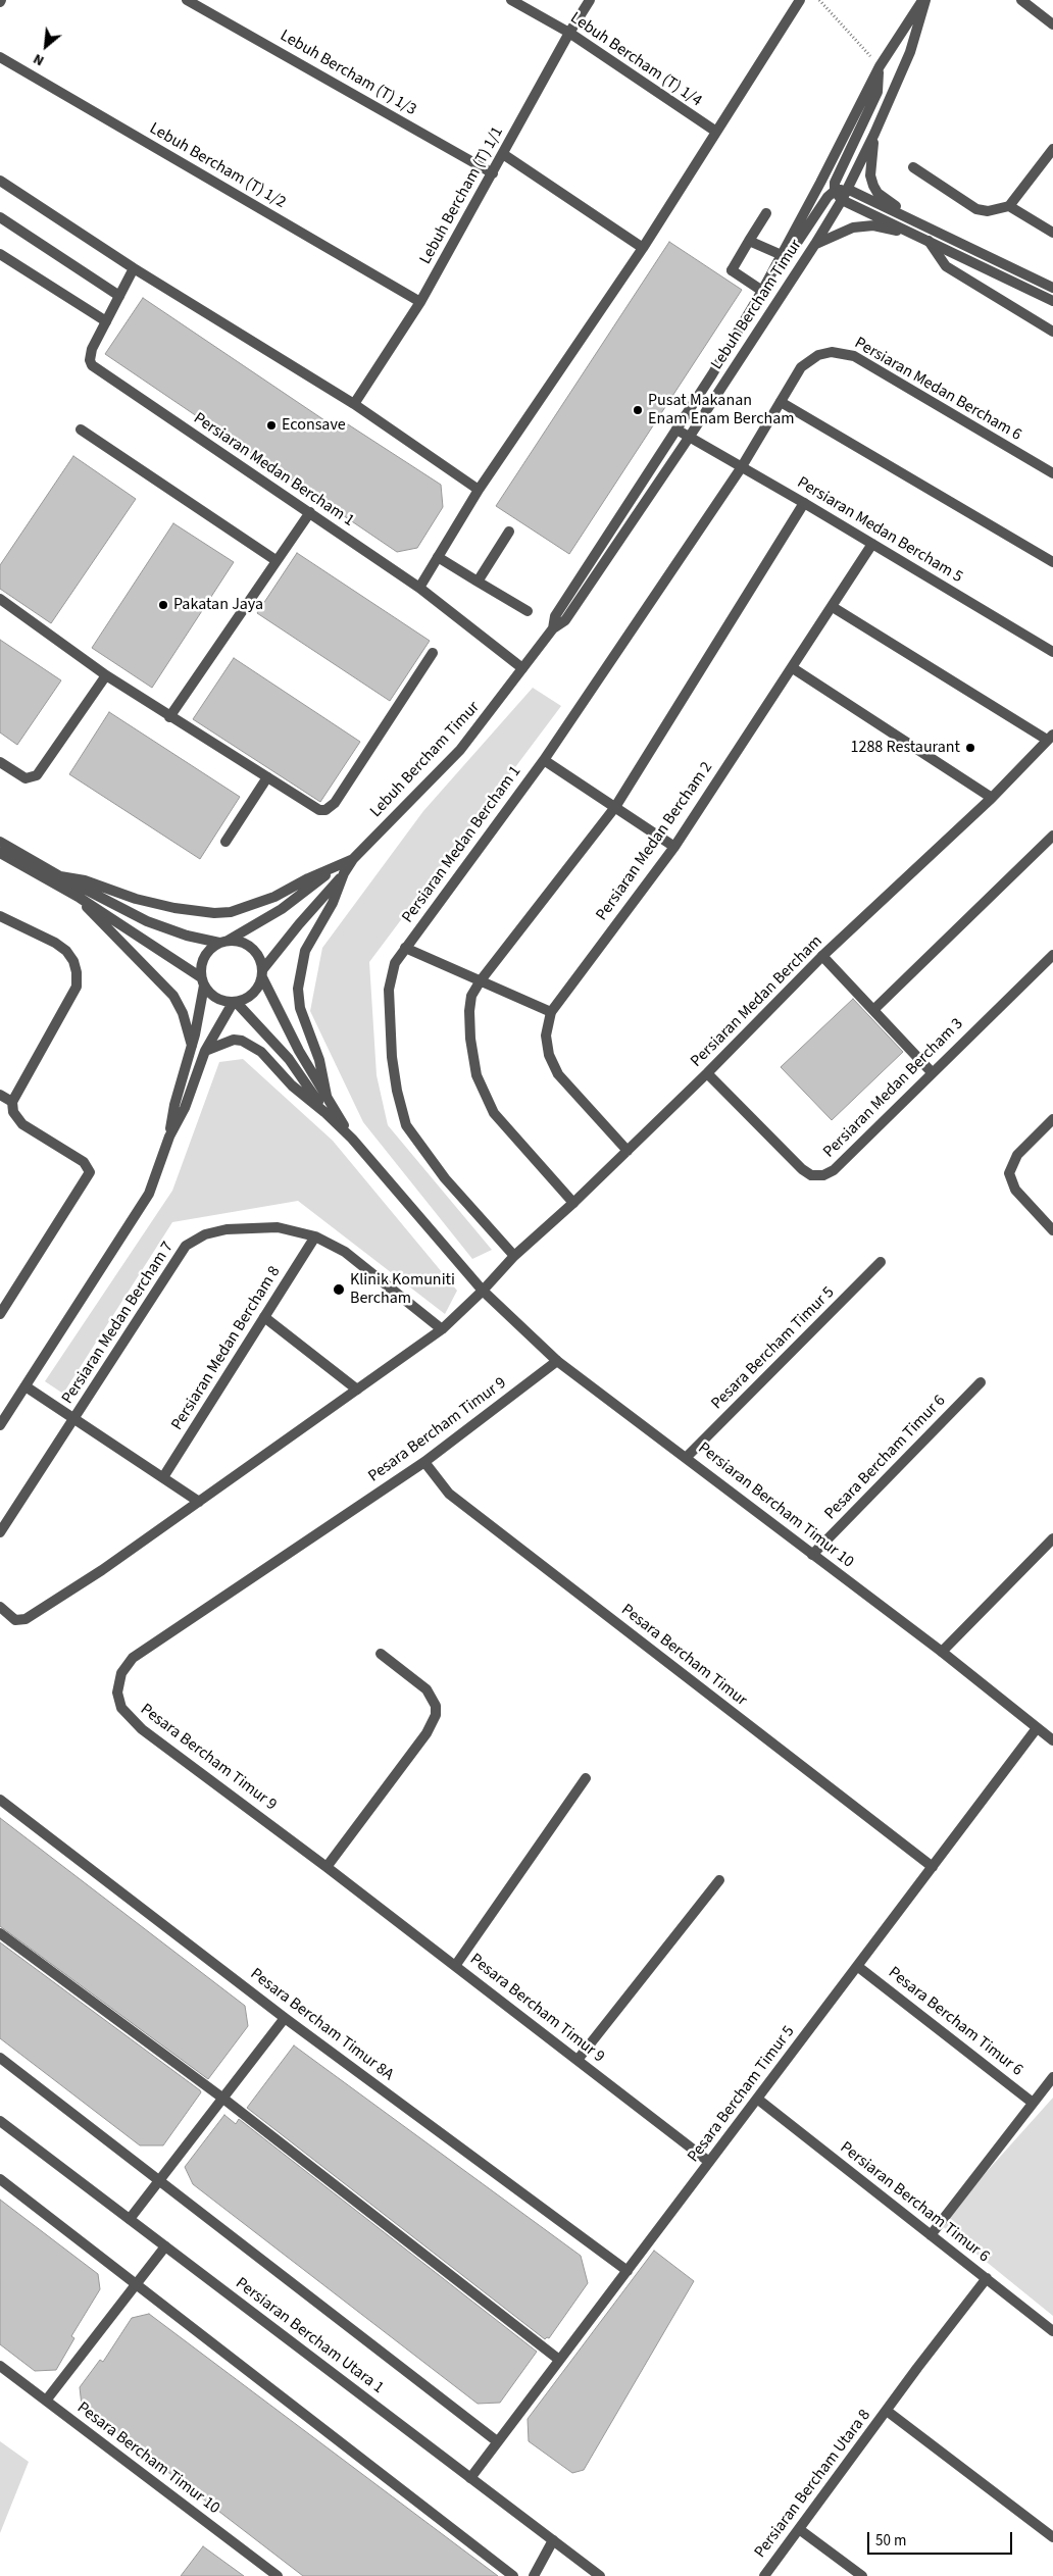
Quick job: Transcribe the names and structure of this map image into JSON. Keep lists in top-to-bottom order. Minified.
{"streets":{"street":["Lebuh Bercham (T) 1/4","Lebuh Bercham (T) 1/3","Lebuh Bercham (T) 1/2","Lebuh Bercham (T) 1/1","Lebuh Bercham Timur","Persiaran Medan Bercham 6","Persiaran Medan Bercham 1","Persiaran Medan Bercham 5","Persiaran Medan Bercham 2","Persiaran Medan Bercham","Persiaran Medan Bercham 3","Persiaran Medan Bercham 7","Persiaran Medan Bercham 8","Pesara Bercham Timur 5","Pesara Bercham Timur 9","Pesara Bercham Timur 6","Persiaran Bercham Timur 10","Pesara Bercham Timur","Pesara Bercham Timur 8A","Persiaran Bercham Timur 6","Persiaran Bercham Utara 1","Pesara Bercham Timur 10","Persiaran Bercham Utara 8"]},"crossings":[["Lebuh Bercham (T) 1/4","Lebuh Bercham (T) 1/1"],["Lebuh Bercham (T) 1/3","Lebuh Bercham (T) 1/1"],["Lebuh Bercham (T) 1/2","Lebuh Bercham (T) 1/1"],["Lebuh Bercham Timur","Persiaran Medan Bercham 1"],["Lebuh Bercham Timur","Persiaran Medan Bercham 5"],["Persiaran Medan Bercham 6","Persiaran Medan Bercham 1"],["Persiaran Medan Bercham 6","Persiaran Medan Bercham 5"],["Persiaran Medan Bercham 1","Persiaran Medan Bercham 5"],["Persiaran Medan Bercham 1","Persiaran Medan Bercham"],["Persiaran Medan Bercham 5","Persiaran Medan Bercham 2"],["Persiaran Medan Bercham 2","Persiaran Medan Bercham"],["Persiaran Medan Bercham","Persiaran Medan Bercham 3"],["Persiaran Medan Bercham","Persiaran Medan Bercham 7"],["Persiaran Medan Bercham","Persiaran Bercham Timur 10"],["Persiaran Medan Bercham 7","Persiaran Medan Bercham 8"],["Pesara Bercham Timur 5","Pesara Bercham Timur 9"],["Pesara Bercham Timur 5","Pesara Bercham Timur 6"],["Pesara Bercham Timur 5","Persiaran Bercham Timur 10"],["Pesara Bercham Timur 5","Pesara Bercham Timur"],["Pesara Bercham Timur 5","Pesara Bercham Timur 8A"],["Pesara Bercham Timur 5","Persiaran Bercham Timur 6"],["Pesara Bercham Timur 5","Persiaran Bercham Utara 1"],["Pesara Bercham Timur 9","Persiaran Bercham Timur 10"],["Pesara Bercham Timur 9","Pesara Bercham Timur"],["Pesara Bercham Timur 6","Persiaran Bercham Timur 10"],["Persiaran Bercham Timur 6","Persiaran Bercham Utara 8"]],"places":["Pusat Makanan Enam Enam Bercham","Econsave","Pakatan Jaya","1288 Restaurant","Klinik Komuniti Bercham"],"scale_bar":"50 m","north":"bottom left"}
